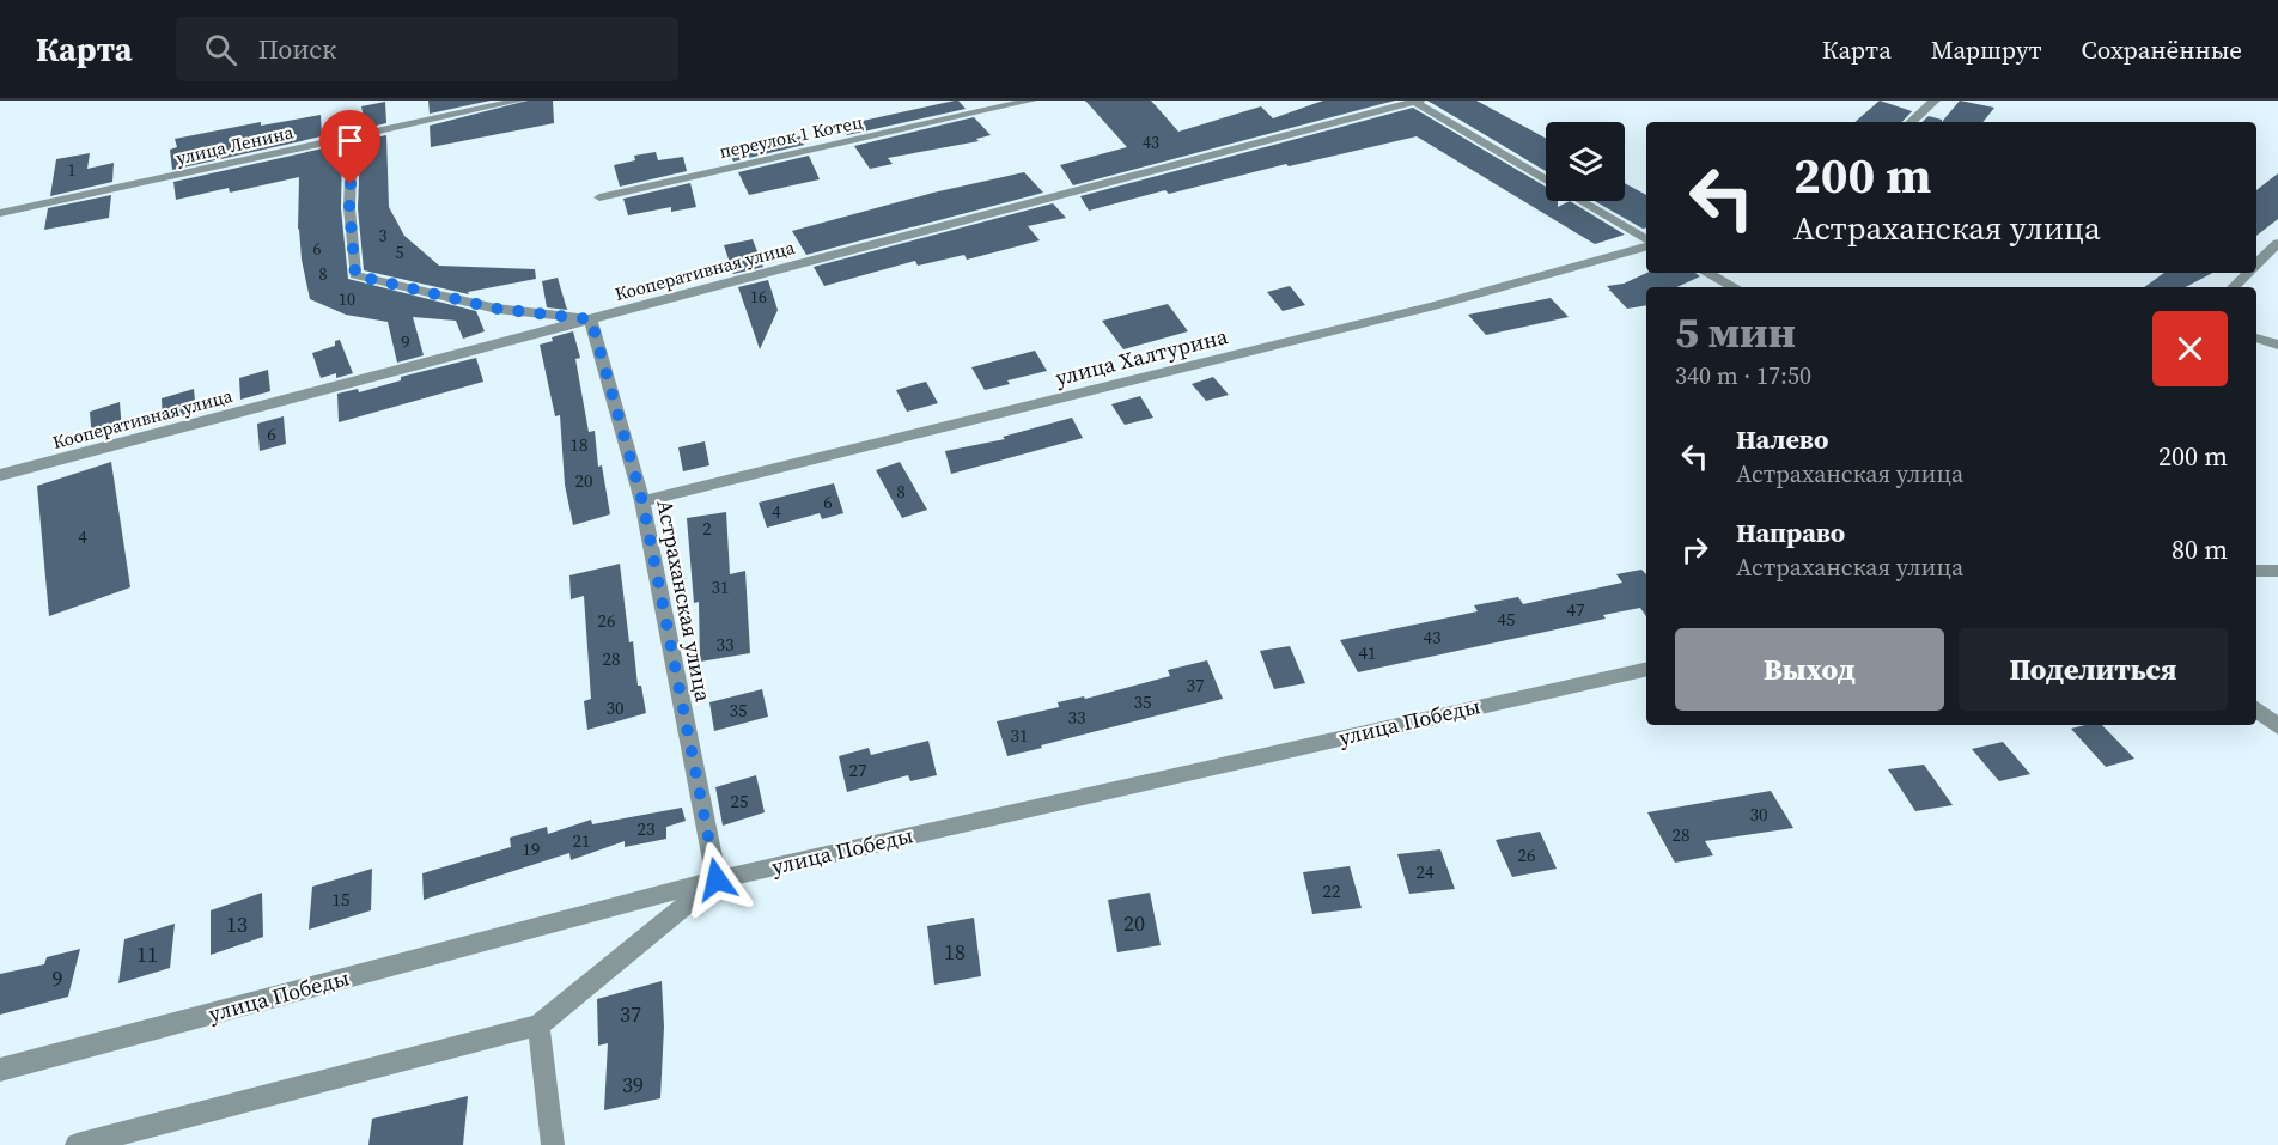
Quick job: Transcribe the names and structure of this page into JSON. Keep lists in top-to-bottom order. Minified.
{"streets":{"street":["переулок 1 Котец","улица Ленина","Кооперативная улица","улица Халтурина","Астраханская улица","улица Победы"]},"crossings":[["Кооперативная улица","Астраханская улица"],["улица Халтурина","Астраханская улица"],["Астраханская улица","улица Победы"]],"house_numbers":["43","1","3","6","5","8","16","10","9","6","18","20","8","6","4","2","4","31","47","45","26","43","33","41","28","37","35","30","35","33","31","27","25","30","23","28","21","19","26","24","22","15","20","13","18","11","9","37","39"],"page":{"header":"Карта","search":"Поиск","nav":["Карта","Маршрут","Сохранённые"],"turn":["200 m","Астраханская улица"],"heading":["5 мин","340 m · 17:50"],"list":[{"name":"Налево","note":"Астраханская улица","value":"200 m"},{"name":"Направо","note":"Астраханская улица","value":"80 m"}],"buttons":["Выход","Поделиться"]}}
